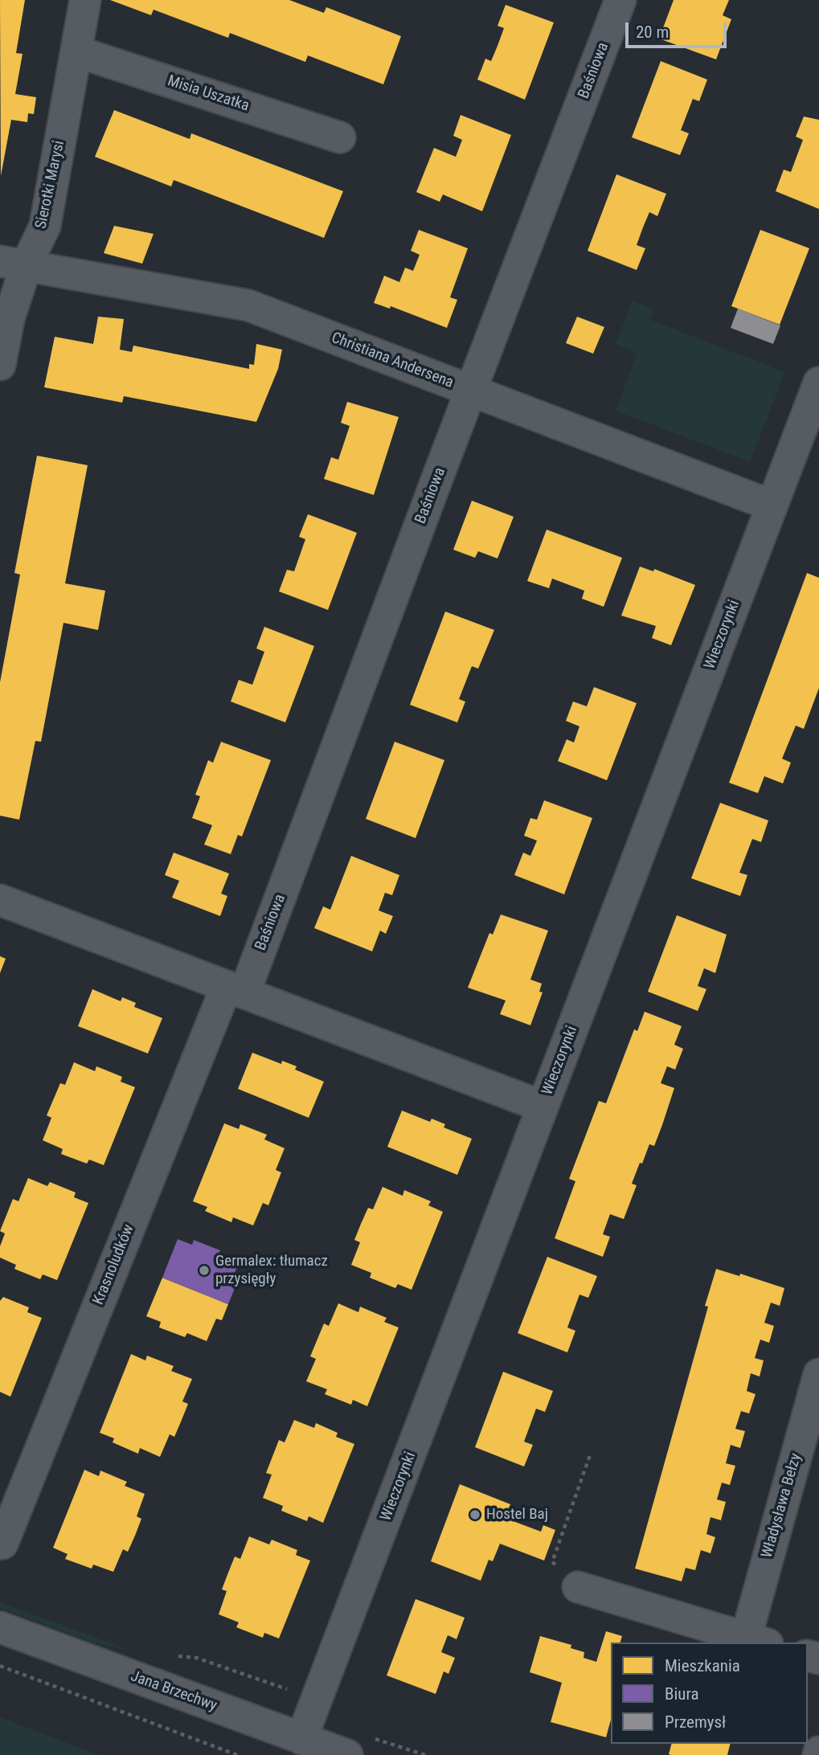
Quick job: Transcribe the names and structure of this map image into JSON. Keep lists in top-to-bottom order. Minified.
{"streets":{"street":["Baśniowa","Misia Uszatka","Sierotki Marysi","Christiana Andersena","Wieczorynki","Krasnoludków","Władysława Bełzy","Jana Brzechwy"]},"crossings":[["Baśniowa","Christiana Andersena"],["Baśniowa","Krasnoludków"],["Misia Uszatka","Sierotki Marysi"],["Sierotki Marysi","Christiana Andersena"],["Christiana Andersena","Wieczorynki"],["Wieczorynki","Jana Brzechwy"]],"places":["Germalex: tłumacz przysięgły","Hostel Baj"],"legend":["Mieszkania","Biura","Przemysł"],"scale_bar":"20 m"}
